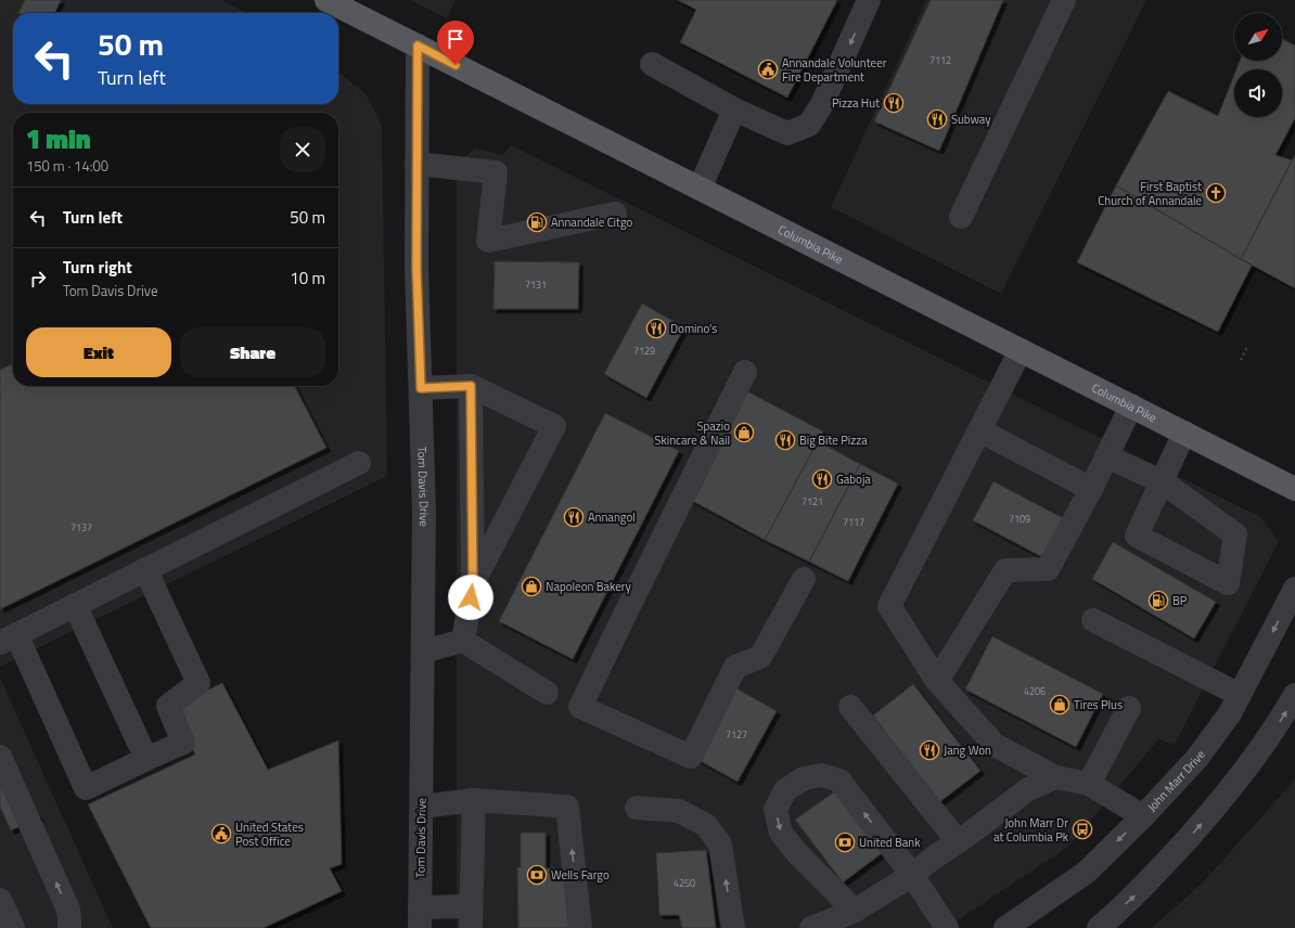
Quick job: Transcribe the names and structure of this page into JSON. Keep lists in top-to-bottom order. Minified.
{"streets":{"main road":["Columbia Pike"],"street":["Tom Davis Drive","John Marr Drive"]},"crossings":[["Columbia Pike","Tom Davis Drive"]],"places":{"public building":["Annandale Volunteer Fire Department","United States Post Office"],"restaurant":["Pizza Hut","Subway","Domino's","Big Bite Pizza","Gaboja","Annangol","Jang Won"],"church":["First Baptist Church of Annandale"],"fuel station":["Annandale Citgo","BP"],"shop":["Spazio Skincare & Nail","Napoleon Bakery","Tires Plus"],"bus stop":["John Marr Dr at Columbia Pk"],"bank":["United Bank","Wells Fargo"]},"house_numbers":["7112","7131","7129","7121","7109","7117","7137","4206","7127","4250"],"north":"top right","page":{"turn":["50 m","Turn left"],"heading":["1 min","150 m · 14:00"],"list":[{"name":"Turn left","value":"50 m"},{"name":"Turn right","note":"Tom Davis Drive","value":"10 m"}],"buttons":["Exit","Share"]}}
